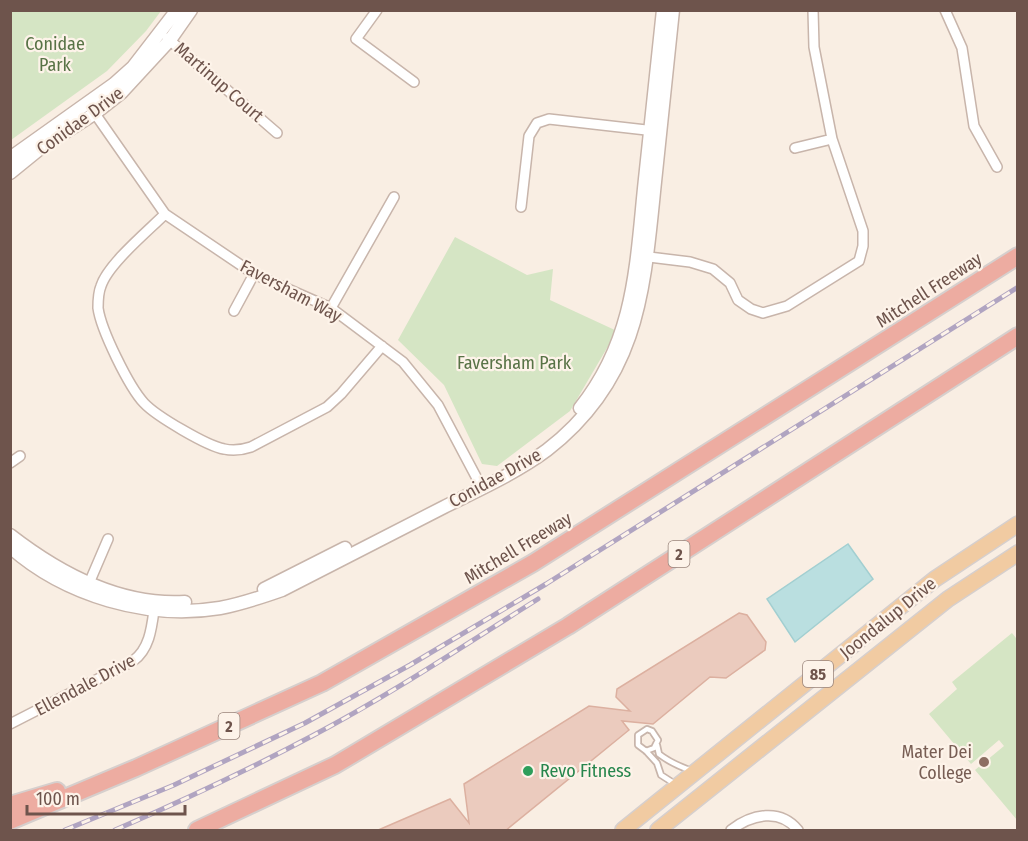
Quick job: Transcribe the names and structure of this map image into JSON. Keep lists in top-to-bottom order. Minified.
{"streets":{"highway":["Mitchell Freeway","2"],"main road":["Joondalup Drive","85"],"street":["Martinup Court","Conidae Drive","Faversham Way","Ellendale Drive"]},"crossings":[["Martinup Court","Conidae Drive"],["Conidae Drive","Faversham Way"],["Conidae Drive","Ellendale Drive"]],"parks":["Conidae Park","Faversham Park"],"places":["Mater Dei College","Revo Fitness"],"scale_bar":"100 m"}
